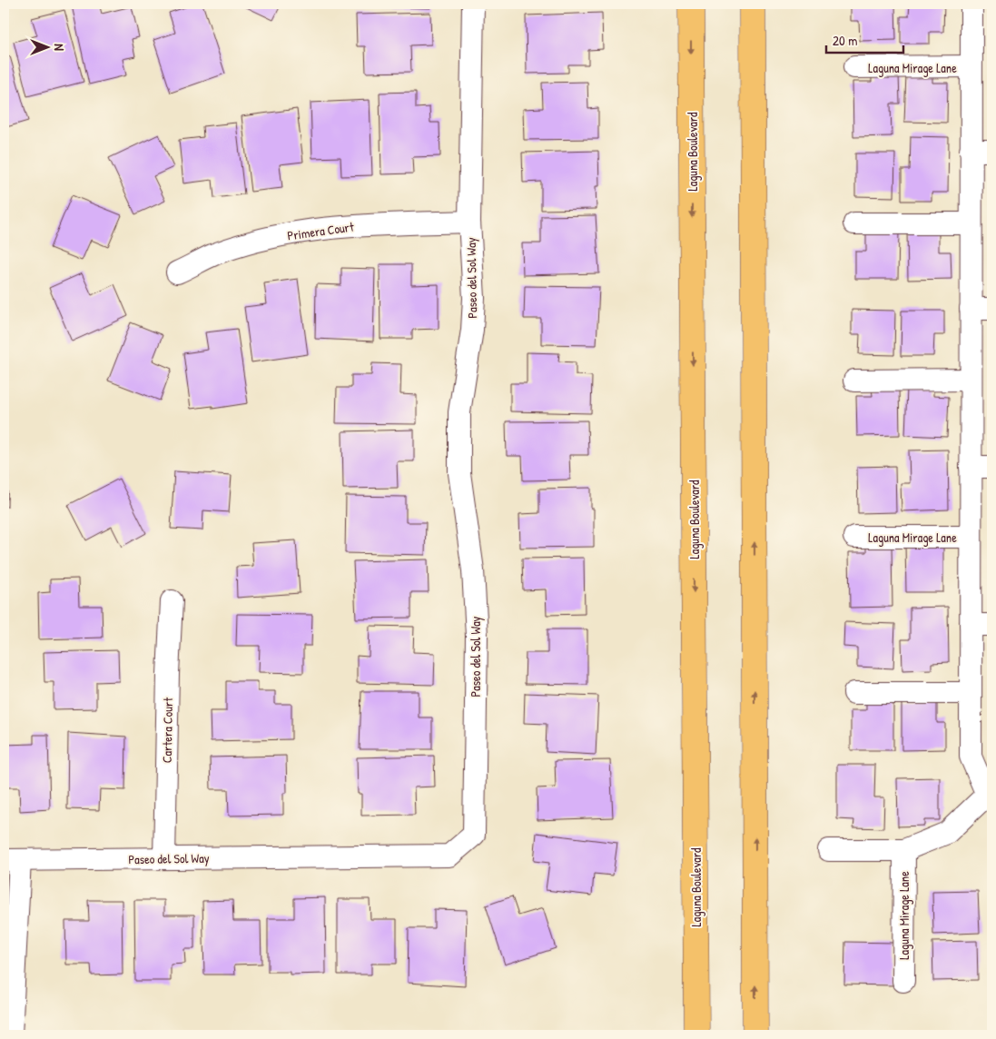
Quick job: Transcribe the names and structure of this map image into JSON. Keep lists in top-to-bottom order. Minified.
{"streets":{"main road":["Laguna Boulevard"],"street":["Laguna Mirage Lane","Primera Court","Paseo del Sol Way","Cartera Court"]},"crossings":[["Primera Court","Paseo del Sol Way"],["Paseo del Sol Way","Cartera Court"]],"scale_bar":"20 m","north":"right"}
